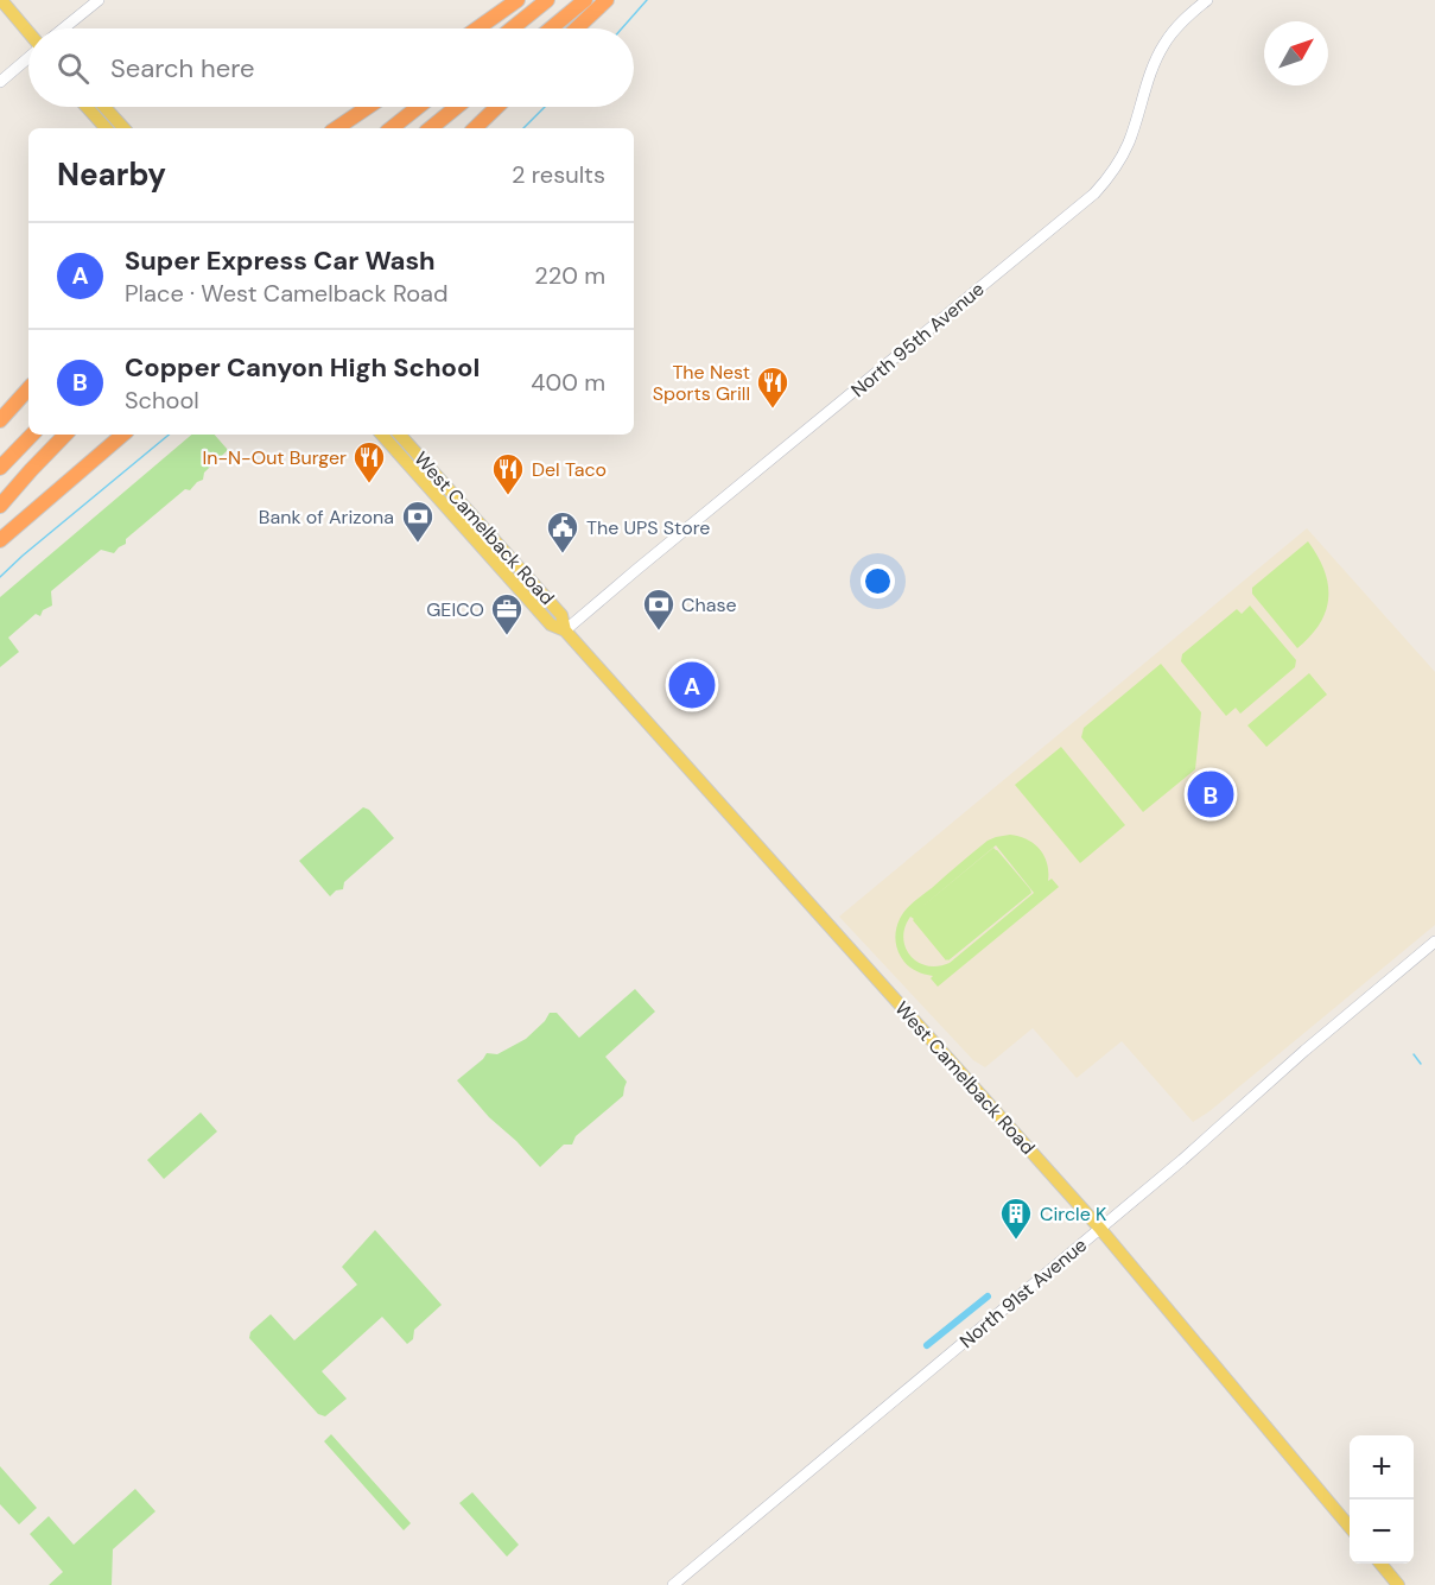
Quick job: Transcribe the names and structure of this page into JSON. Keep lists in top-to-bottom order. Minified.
{"streets":{"main road":["North 95th Avenue","West Camelback Road","North 91st Avenue"]},"crossings":[["North 95th Avenue","West Camelback Road"],["West Camelback Road","North 91st Avenue"]],"places":{"restaurant":["The Nest Sports Grill","In-N-Out Burger","Del Taco"],"bank":["Bank of Arizona","Chase"],"public building":["The UPS Store"],"office":["GEICO"],"building":["Circle K"]},"north":"top right","page":{"search":"Search here","heading":["Nearby","2 results"],"list":[{"mark":"A","name":"Super Express Car Wash","note":"Place · West Camelback Road","value":"220 m"},{"mark":"B","name":"Copper Canyon High School","note":"School","value":"400 m"}],"pins":["A","B"],"map_buttons":["+","−"]}}
